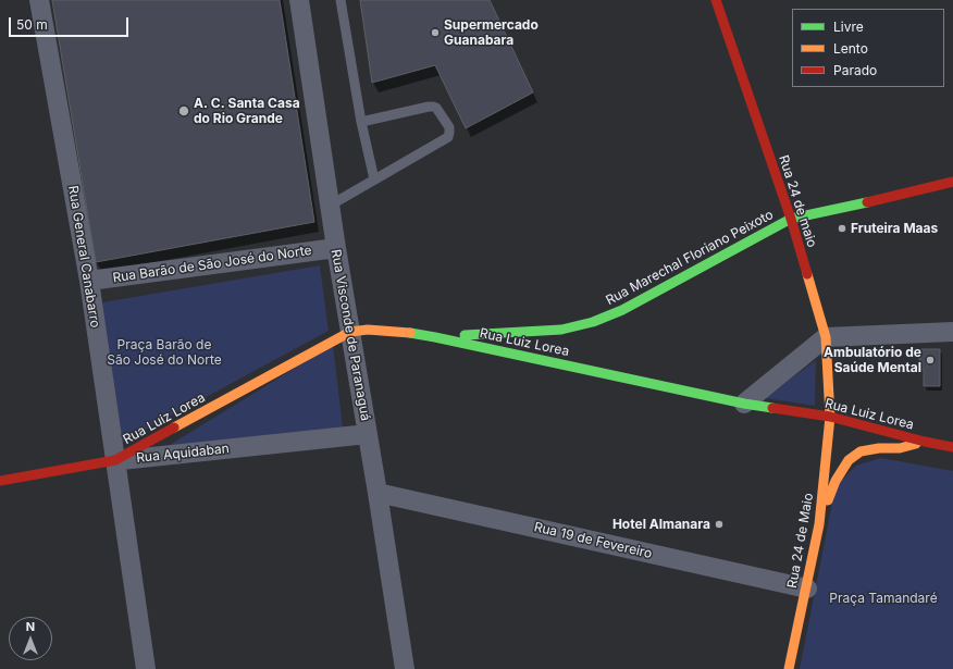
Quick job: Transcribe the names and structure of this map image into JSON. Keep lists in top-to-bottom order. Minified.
{"streets":{"main road":["Rua 24 de maio","Rua Marechal Floriano Peixoto","Rua Luiz Lorea","Rua Aquidaban","Rua 24 de Maio"],"street":["Rua General Canabarro","Rua Barão de São José do Norte","Rua Visconde de Paranaguá","Rua 19 de Fevereiro"]},"crossings":[["Rua 24 de maio","Rua Marechal Floriano Peixoto"],["Rua 24 de maio","Rua Luiz Lorea"],["Rua 24 de maio","Rua 24 de Maio"],["Rua General Canabarro","Rua Barão de São José do Norte"],["Rua General Canabarro","Rua Luiz Lorea"],["Rua General Canabarro","Rua Aquidaban"],["Rua Marechal Floriano Peixoto","Rua Luiz Lorea"],["Rua Barão de São José do Norte","Rua Visconde de Paranaguá"],["Rua Visconde de Paranaguá","Rua Luiz Lorea"],["Rua Visconde de Paranaguá","Rua Aquidaban"],["Rua Visconde de Paranaguá","Rua 19 de Fevereiro"],["Rua Luiz Lorea","Rua Aquidaban"],["Rua Luiz Lorea","Rua 24 de Maio"],["Rua 19 de Fevereiro","Rua 24 de Maio"]],"parks":["Praça Barão de São José do Norte","Praça Tamandaré"],"places":["Supermercado Guanabara","A. C. Santa Casa do Rio Grande","Fruteira Maas","Ambulatório de Saúde Mental","Hotel Almanara"],"legend":["Livre","Lento","Parado"],"scale_bar":"50 m","north":"top"}
